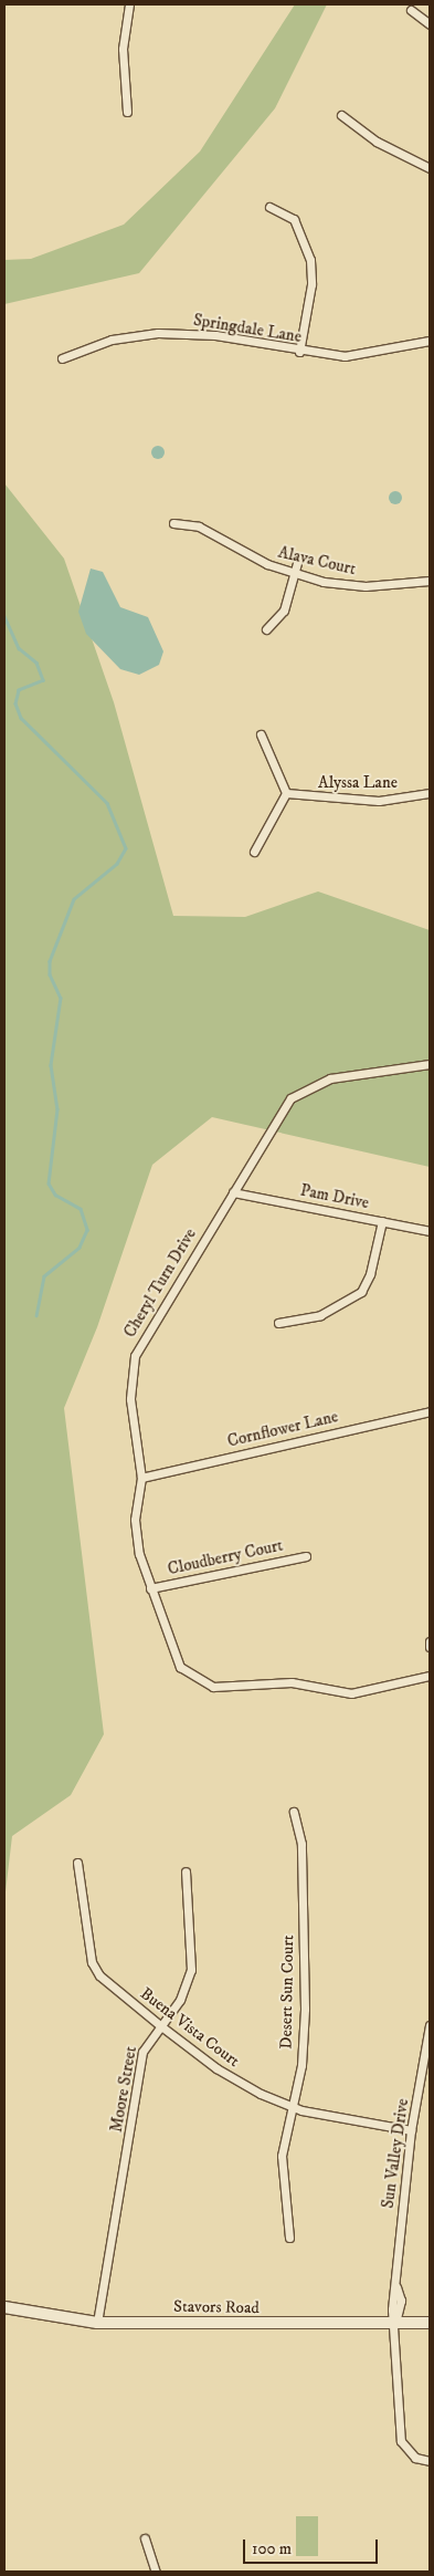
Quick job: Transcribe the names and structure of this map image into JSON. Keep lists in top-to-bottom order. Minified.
{"streets":{"street":["Springdale Lane","Alava Court","Alyssa Lane","Pam Drive","Cheryl Turn Drive","Cornflower Lane","Cloudberry Court","Desert Sun Court","Buena Vista Court","Moore Street","Sun Valley Drive","Stavors Road"]},"crossings":[["Pam Drive","Cheryl Turn Drive"],["Cheryl Turn Drive","Cornflower Lane"],["Cheryl Turn Drive","Cloudberry Court"],["Desert Sun Court","Buena Vista Court"],["Buena Vista Court","Moore Street"],["Buena Vista Court","Sun Valley Drive"],["Moore Street","Stavors Road"],["Sun Valley Drive","Stavors Road"]],"scale_bar":"100 m"}
